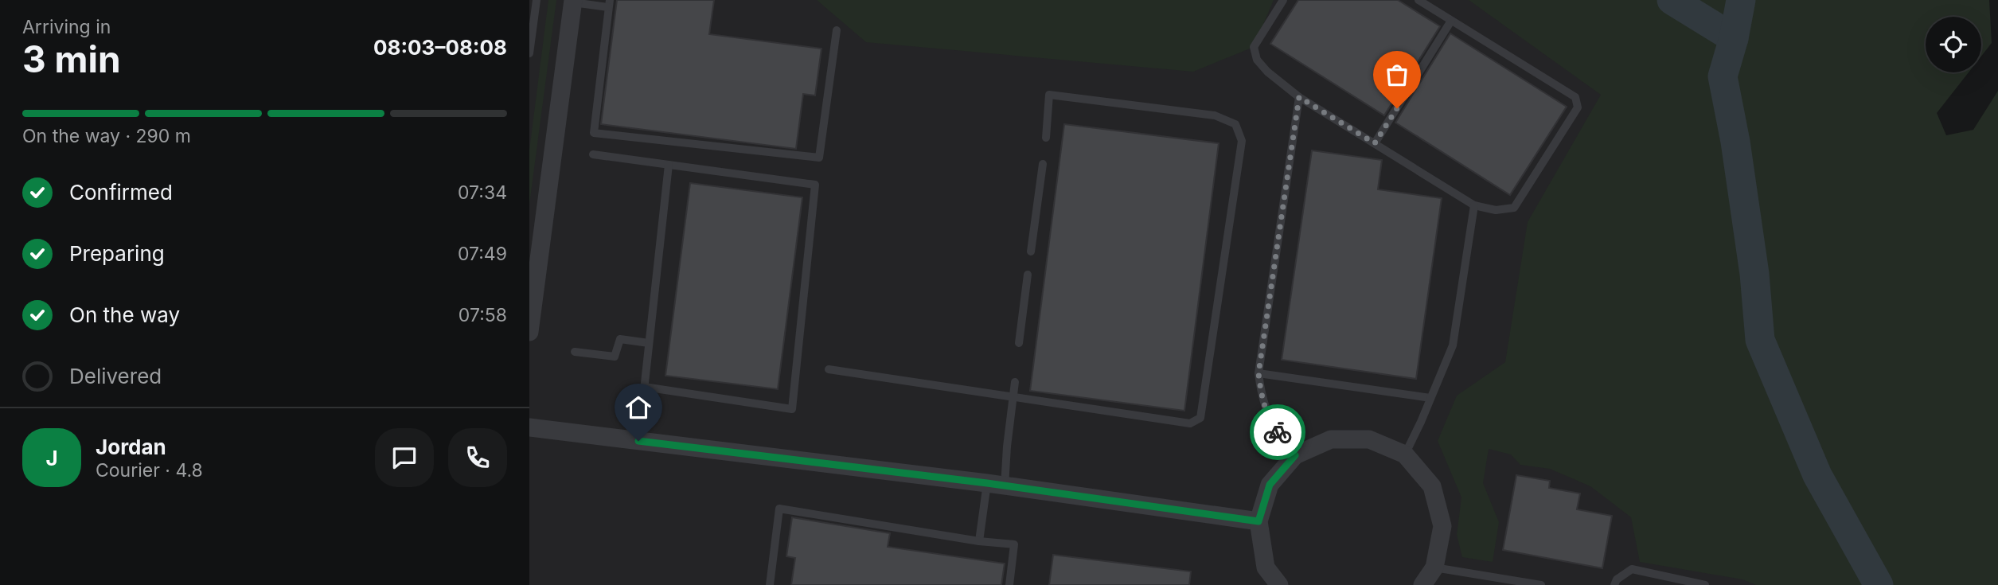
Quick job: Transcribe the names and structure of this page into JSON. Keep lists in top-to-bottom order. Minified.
{"page":{"heading":["3 min","Arriving in","08:03–08:08"],"panel":["Jordan","Courier · 4.8"],"bar":"On the way · 290 m","list":[["Confirmed","07:34"],["Preparing","07:49"],["On the way","07:58"],"Delivered"],"round":"J"}}
